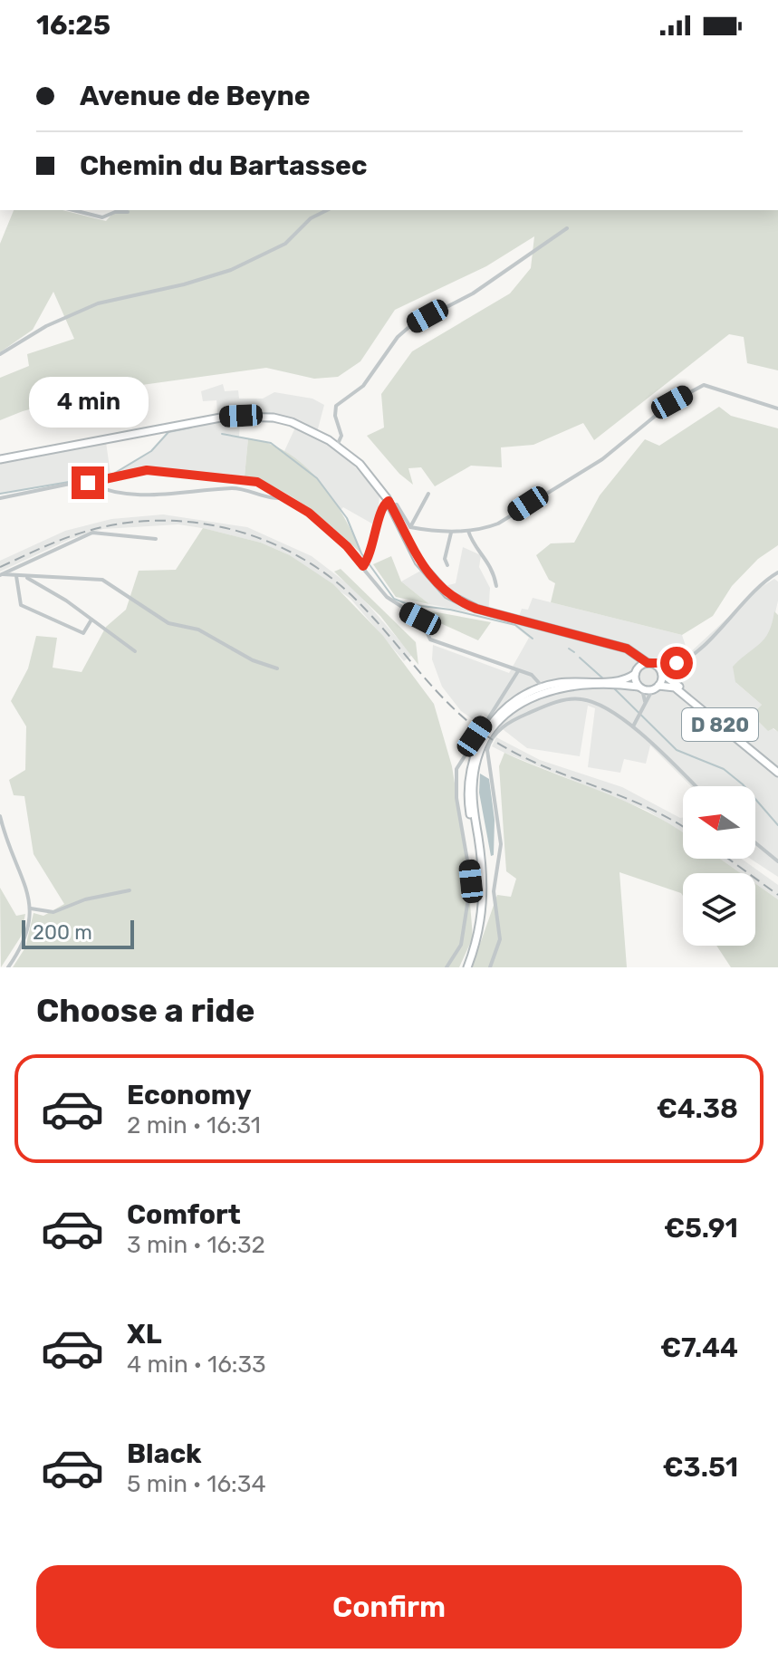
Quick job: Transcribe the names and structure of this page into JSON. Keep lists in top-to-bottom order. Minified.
{"streets":{"main road":["D 820"]},"scale_bar":"200 m","north":"left","page":{"status":"16:25","banner":["Avenue de Beyne","Chemin du Bartassec"],"bubble":"4 min","scale":"200 m","heading":"Choose a ride","list":[{"name":"Economy","note":"2 min · 16:31","value":"€4.38"},{"name":"Comfort","note":"3 min · 16:32","value":"€5.91"},{"name":"XL","note":"4 min · 16:33","value":"€7.44"},{"name":"Black","note":"5 min · 16:34","value":"€3.51"}],"buttons":"Confirm"}}
